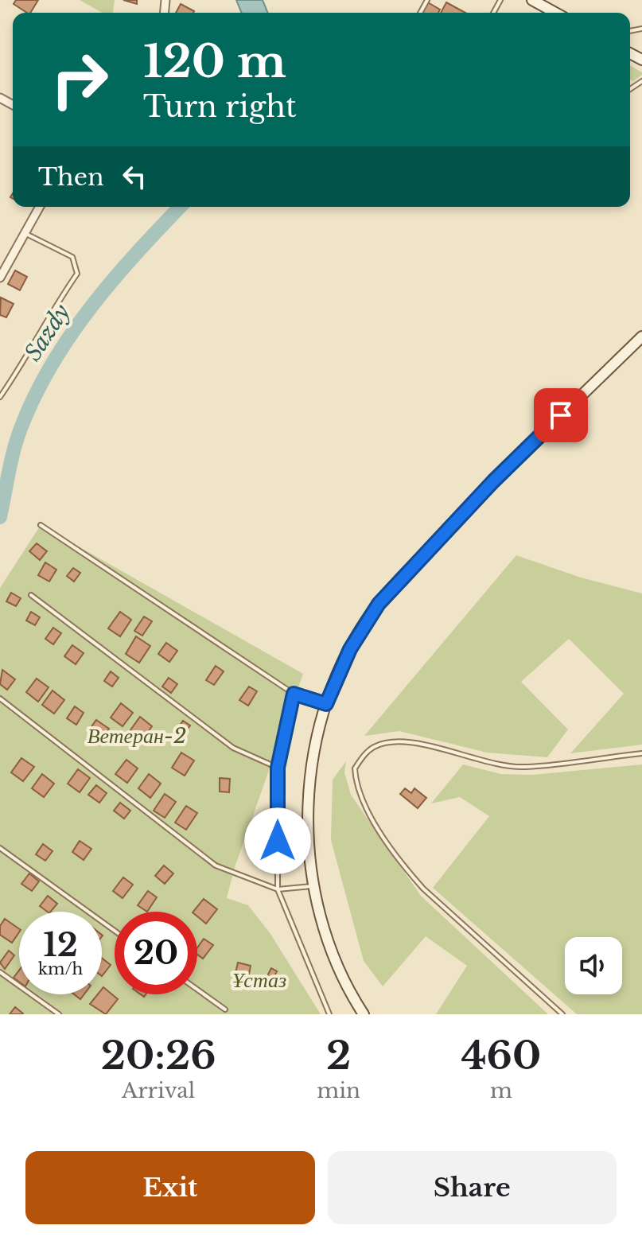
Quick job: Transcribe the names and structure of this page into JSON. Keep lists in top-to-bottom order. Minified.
{"water":["Sazdy"],"parks":["Ветеран-2","Ұстаз"],"page":{"turn":["120 m","Turn right"],"then":"Then","speed":"12 km/h","limit":"20","eta":["20:26","Arrival","2","min","460","m"],"buttons":["Exit","Share"]}}
